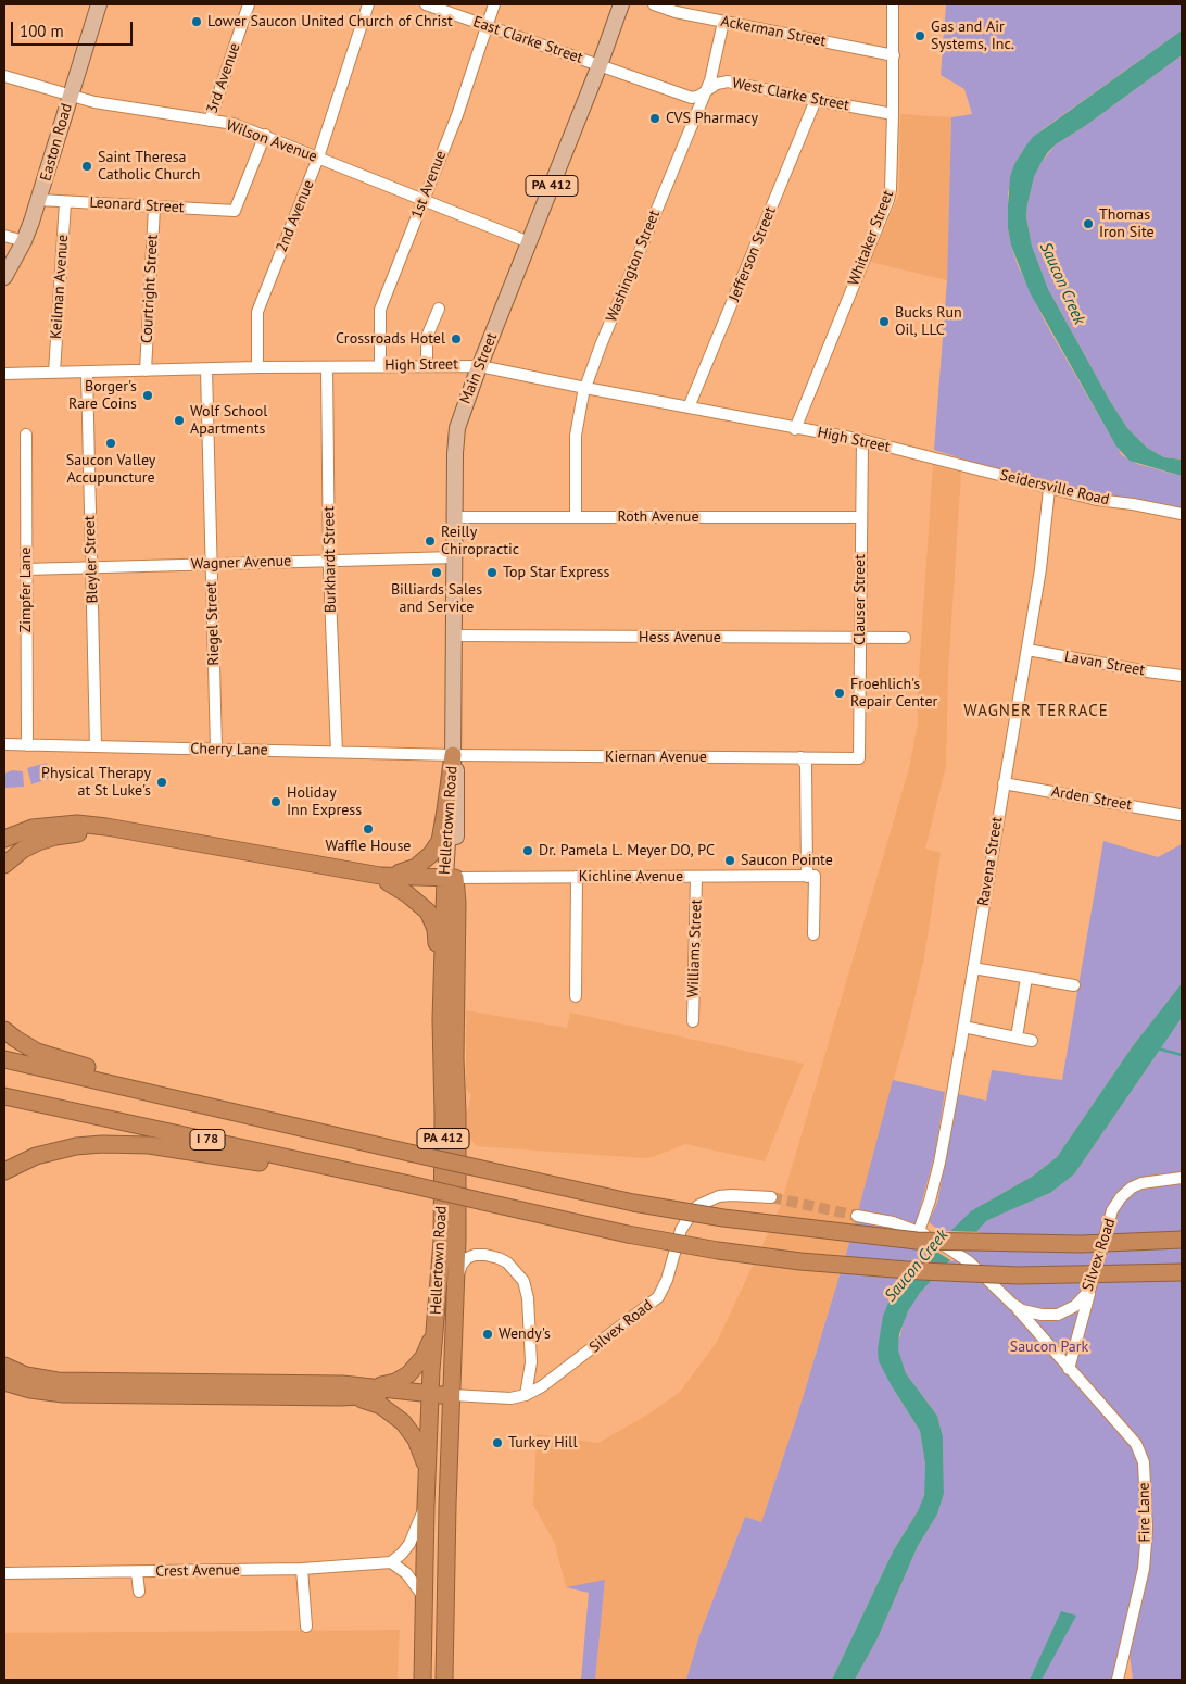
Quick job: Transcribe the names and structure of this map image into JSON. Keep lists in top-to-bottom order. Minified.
{"streets":{"highway":["PA 412","Hellertown Road","I 78"],"main road":["Easton Road","Main Street"],"street":["Ackerman Street","East Clarke Street","3rd Avenue","West Clarke Street","Wilson Avenue","1st Avenue","Leonard Street","2nd Avenue","Whitaker Street","Jefferson Street","Washington Street","Keilman Avenue","Courtright Street","High Street","Seidersville Road","Roth Avenue","Bleyler Street","Burkhardt Street","Wagner Avenue","Zimpfer Lane","Clauser Street","Riegel Street","Hess Avenue","Lavan Street","Cherry Lane","Kiernan Avenue","Arden Street","Ravena Street","Kichline Avenue","Williams Street","Silvex Road","Fire Lane","Crest Avenue"]},"crossings":[["Ackerman Street","Whitaker Street"],["Ackerman Street","Washington Street"],["East Clarke Street","West Clarke Street"],["East Clarke Street","1st Avenue"],["East Clarke Street","Main Street"],["3rd Avenue","Wilson Avenue"],["West Clarke Street","Whitaker Street"],["West Clarke Street","Jefferson Street"],["West Clarke Street","Washington Street"],["West Clarke Street","Main Street"],["Wilson Avenue","Easton Road"],["Wilson Avenue","1st Avenue"],["Wilson Avenue","Leonard Street"],["Wilson Avenue","2nd Avenue"],["Wilson Avenue","Main Street"],["Easton Road","Leonard Street"],["1st Avenue","High Street"],["Leonard Street","Keilman Avenue"],["Leonard Street","Courtright Street"],["2nd Avenue","High Street"],["Whitaker Street","High Street"],["Jefferson Street","High Street"],["Washington Street","High Street"],["Washington Street","Roth Avenue"],["Keilman Avenue","High Street"],["Courtright Street","High Street"],["High Street","Main Street"],["High Street","Seidersville Road"],["High Street","Bleyler Street"],["High Street","Burkhardt Street"],["High Street","Clauser Street"],["High Street","Riegel Street"],["Main Street","Roth Avenue"],["Main Street","Wagner Avenue"],["Main Street","Hess Avenue"],["Main Street","Cherry Lane"],["Main Street","Kiernan Avenue"],["Main Street","Hellertown Road"],["Seidersville Road","Ravena Street"],["Roth Avenue","Clauser Street"],["Bleyler Street","Wagner Avenue"],["Bleyler Street","Cherry Lane"],["Burkhardt Street","Wagner Avenue"],["Burkhardt Street","Cherry Lane"],["Wagner Avenue","Zimpfer Lane"],["Wagner Avenue","Riegel Street"],["Zimpfer Lane","Cherry Lane"],["Clauser Street","Hess Avenue"],["Clauser Street","Kiernan Avenue"],["Riegel Street","Cherry Lane"],["Lavan Street","Ravena Street"],["Cherry Lane","Kiernan Avenue"],["Cherry Lane","Hellertown Road"],["Kiernan Avenue","Hellertown Road"],["Arden Street","Ravena Street"],["Hellertown Road","Kichline Avenue"],["Hellertown Road","Silvex Road"],["Ravena Street","Silvex Road"],["Kichline Avenue","Williams Street"],["Silvex Road","Fire Lane"]],"districts":["WAGNER TERRACE"],"water":["Saucon Creek"],"parks":["Saucon Park"],"places":["Lower Saucon United Church of Christ","Gas and Air Systems, Inc.","CVS Pharmacy","Saint Theresa Catholic Church","Thomas Iron Site","Bucks Run Oil, LLC","Crossroads Hotel","Borger's Rare Coins","Wolf School Apartments","Saucon Valley Accupuncture","Reilly Chiropractic","Billiards Sales and Service","Top Star Express","Froehlich's Repair Center","Physical Therapy at St Luke's","Holiday Inn Express","Waffle House","Dr. Pamela L. Meyer DO, PC","Saucon Pointe","Wendy's","Turkey Hill"],"scale_bar":"100 m"}
